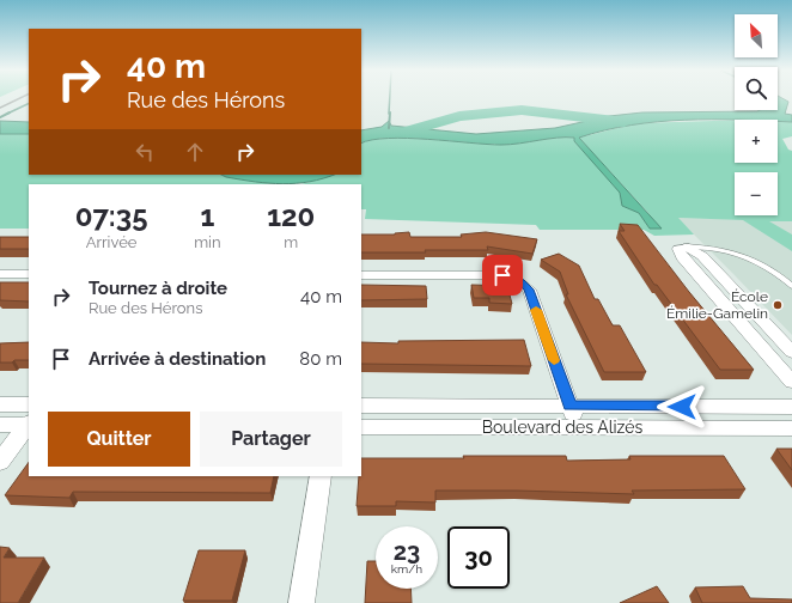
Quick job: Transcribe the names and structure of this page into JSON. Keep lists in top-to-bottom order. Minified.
{"streets":{"street":["Boulevard des Alizés"]},"places":["École Émilie-Gamelin"],"north":"top left","page":{"map_buttons":["+","−"],"turn":["40 m","Rue des Hérons"],"eta":["07:35","Arrivée","1","min","120","m"],"list":[{"name":"Tournez à droite","note":"Rue des Hérons","value":"40 m"},{"name":"Arrivée à destination","value":"80 m"}],"buttons":["Quitter","Partager"],"speed":"23 km/h","limit":"30"}}
